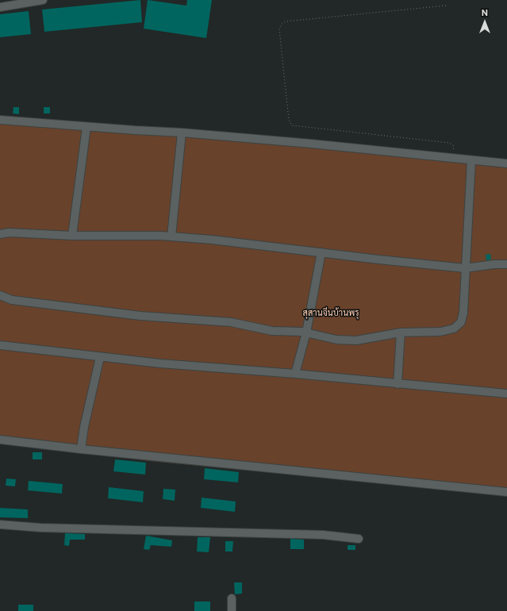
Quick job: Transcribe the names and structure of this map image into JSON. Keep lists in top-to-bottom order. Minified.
{"parks":["สุสานจีนบ้านพรุ"],"north":"top"}
